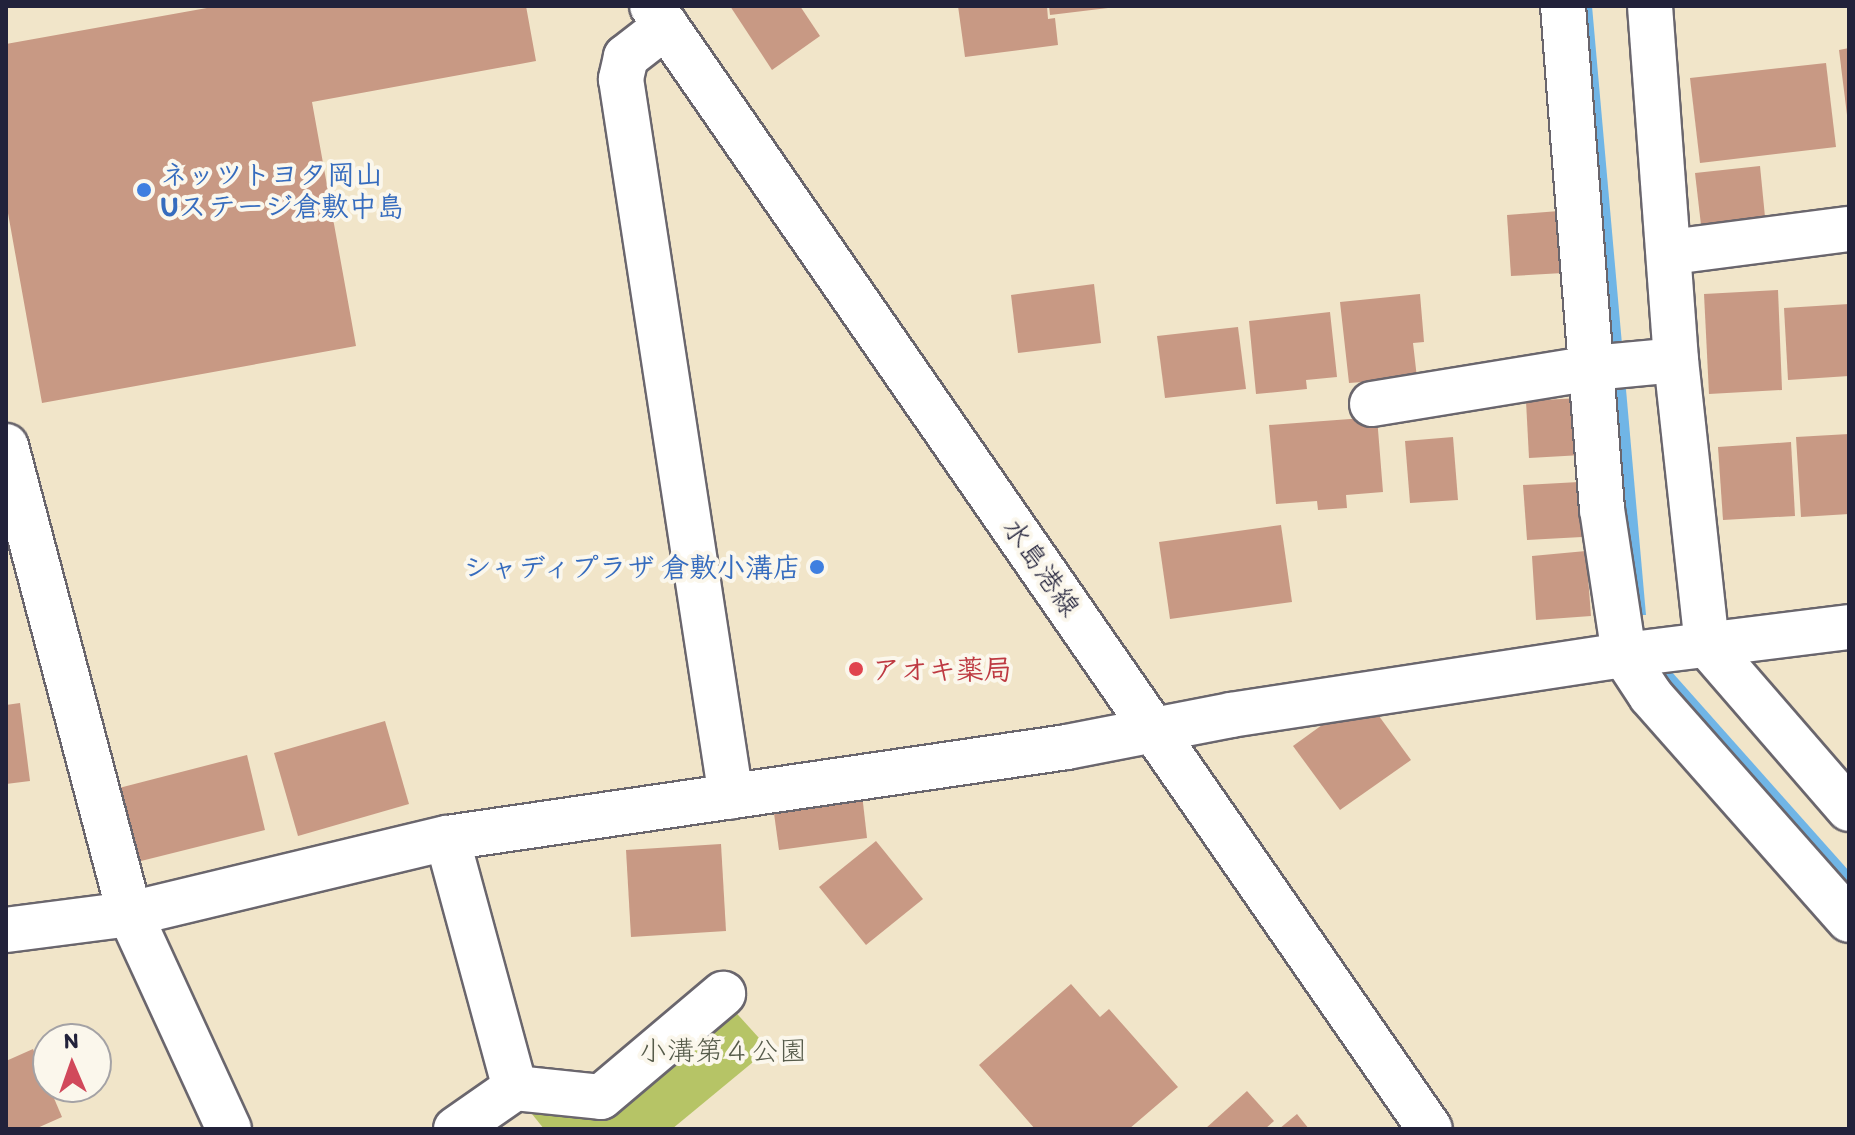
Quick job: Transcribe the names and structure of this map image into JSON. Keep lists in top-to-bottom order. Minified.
{"streets":{"street":["水島港線"]},"parks":["小溝第４公園"],"places":["ネッツトヨタ岡山 Uステージ倉敷中島","シャディプラザ 倉敷小溝店","アオキ薬局"],"north":"top"}
